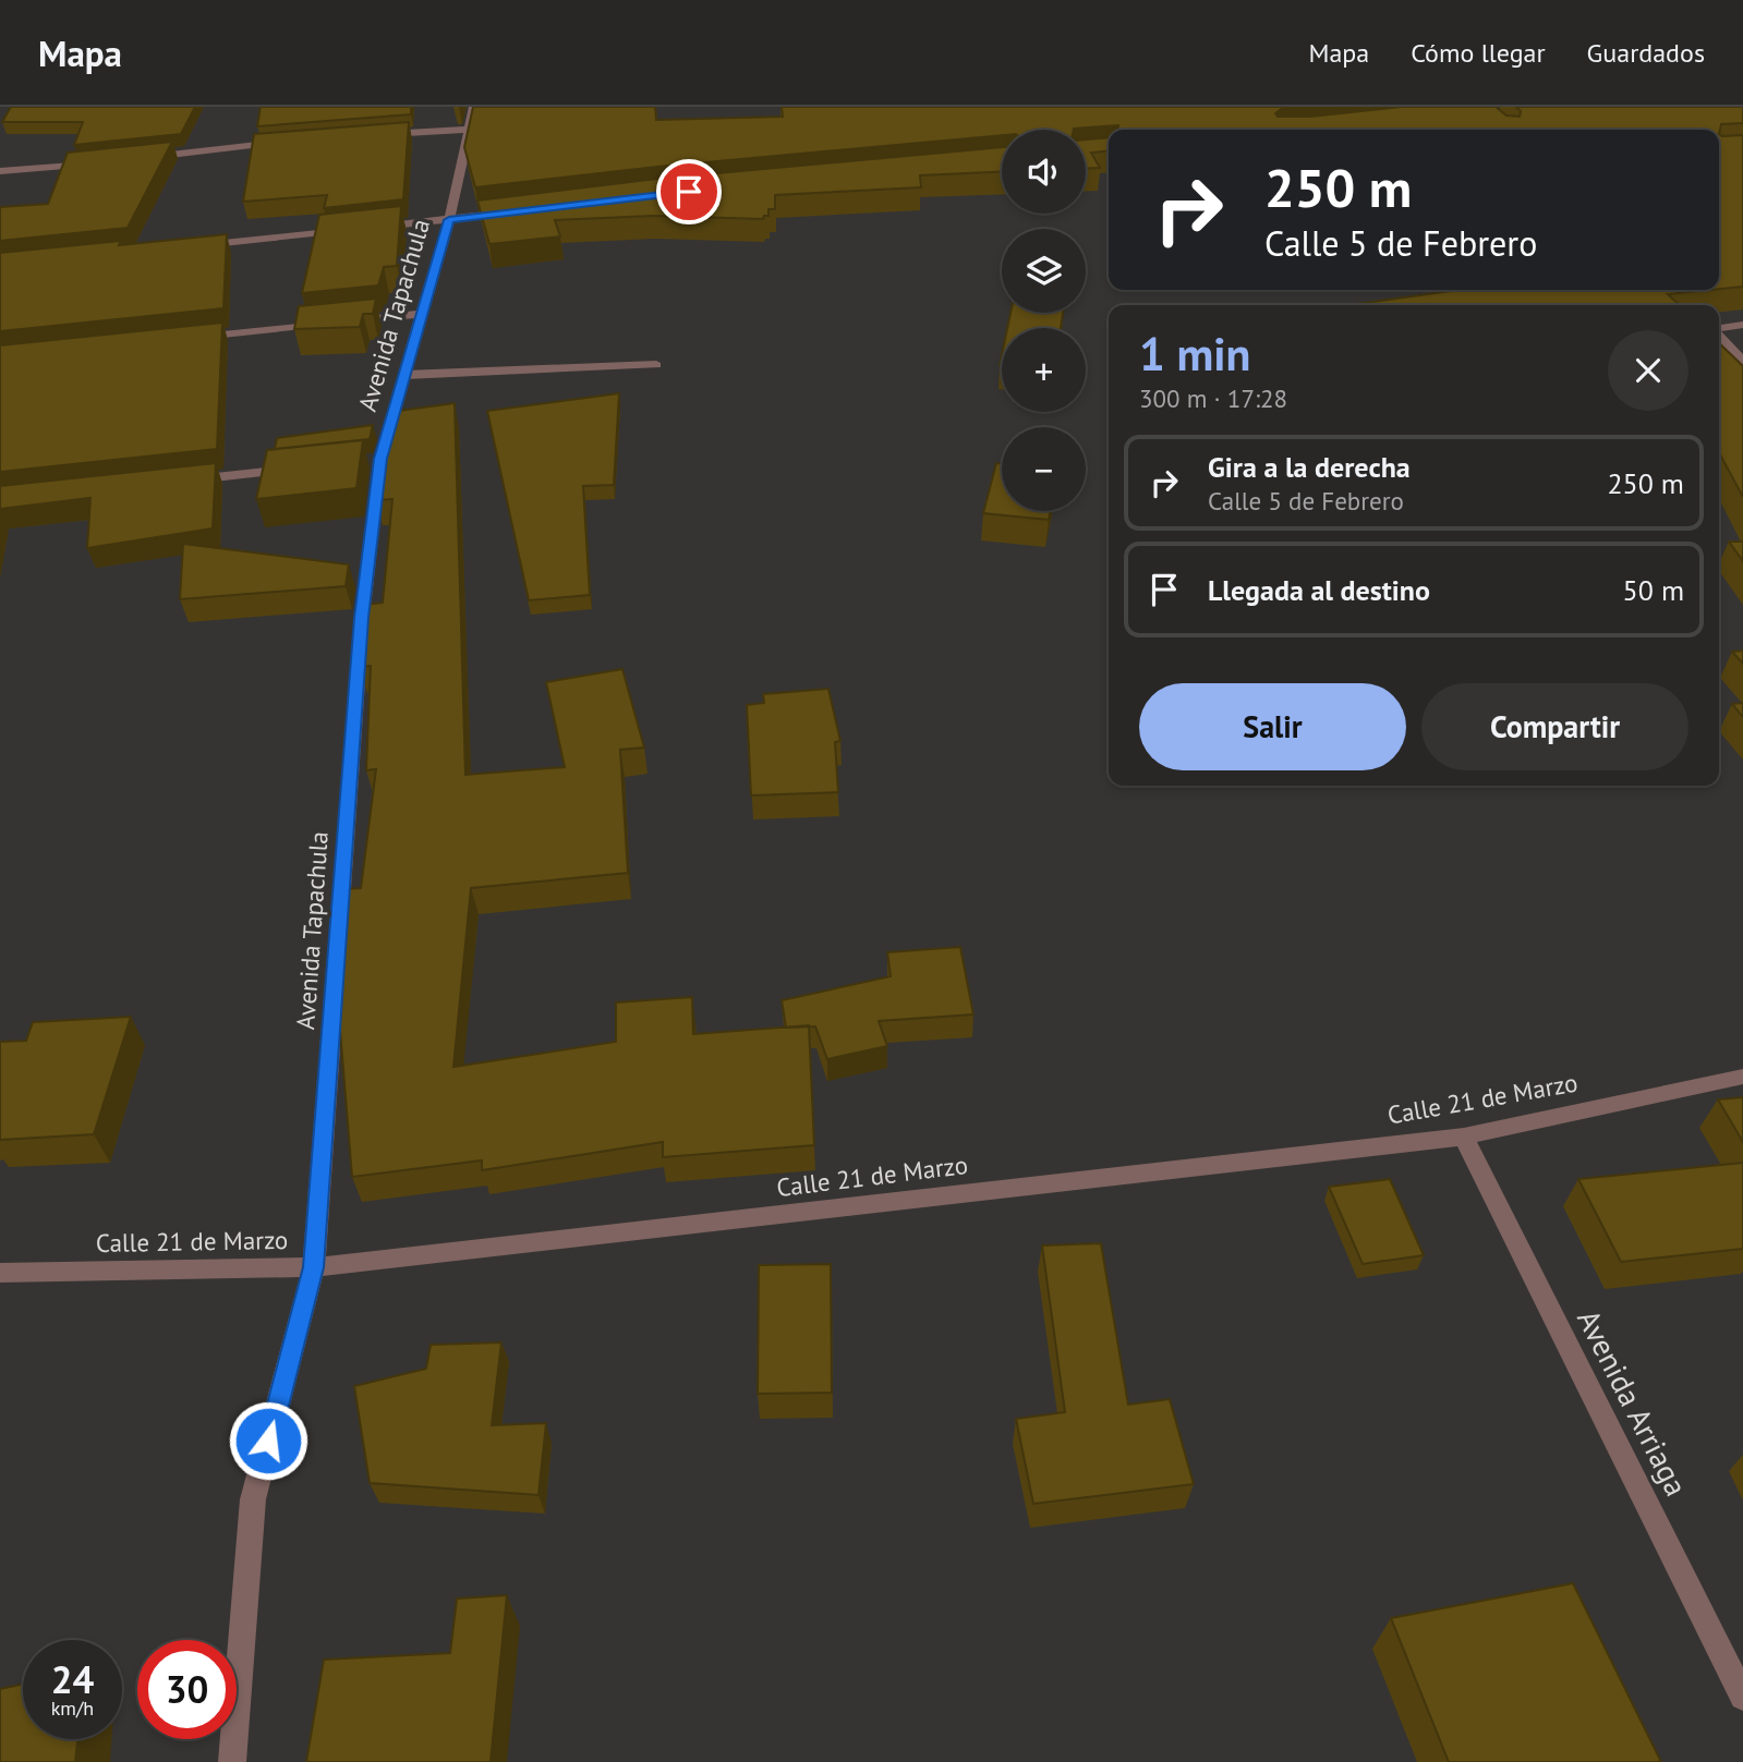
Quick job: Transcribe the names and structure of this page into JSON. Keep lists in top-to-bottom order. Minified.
{"streets":{"street":["Avenida Tapachula","Calle 21 de Marzo","Avenida Arriaga"]},"crossings":[["Avenida Tapachula","Calle 21 de Marzo"],["Calle 21 de Marzo","Avenida Arriaga"]],"page":{"header":"Mapa","nav":["Mapa","Cómo llegar","Guardados"],"map_buttons":["+","−"],"turn":["250 m","Calle 5 de Febrero"],"heading":["1 min","300 m · 17:28"],"list":[{"name":"Gira a la derecha","note":"Calle 5 de Febrero","value":"250 m"},{"name":"Llegada al destino","value":"50 m"}],"buttons":["Salir","Compartir"],"speed":"24 km/h","limit":"30"}}
